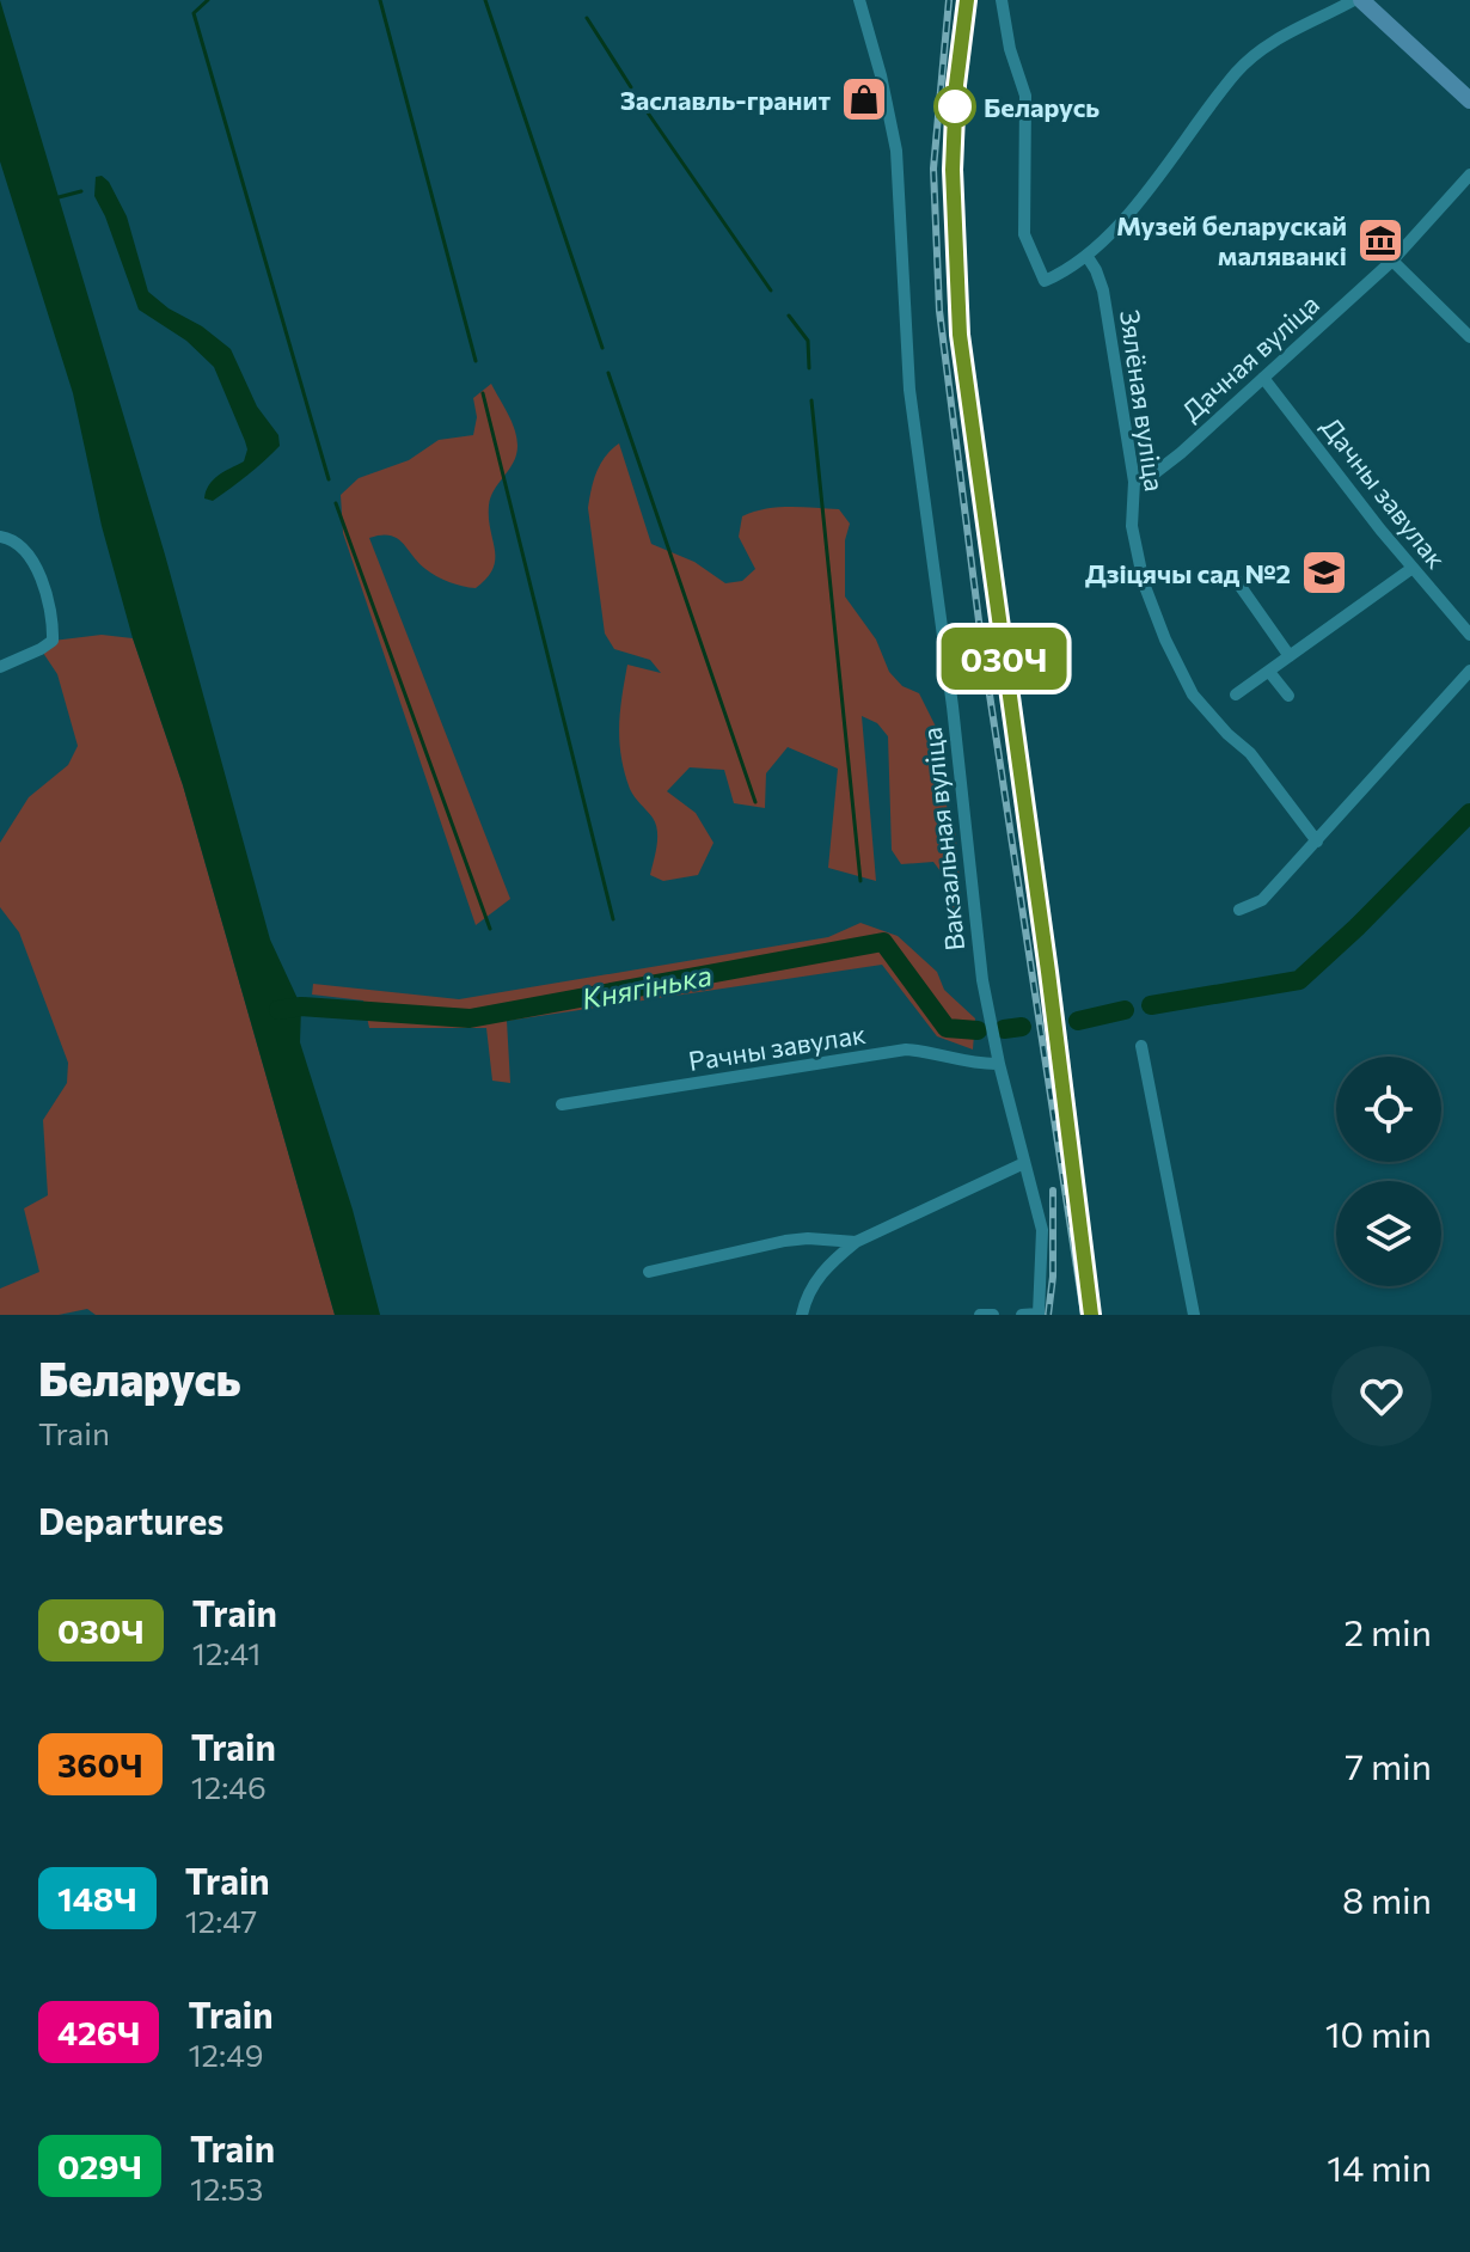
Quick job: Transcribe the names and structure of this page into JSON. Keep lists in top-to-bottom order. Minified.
{"streets":{"street":["Дачная вуліца","Зялёная вуліца","Дачны завулак","Вакзальная вуліца","Рачны завулак"]},"crossings":[["Дачная вуліца","Зялёная вуліца"],["Дачная вуліца","Дачны завулак"],["Вакзальная вуліца","Рачны завулак"]],"water":["Княгінька"],"places":{"shop":["Заславль-гранит"],"other":["Беларусь"],"museum":["Музей беларускай маляванкі"],"school or university":["Дзіцячы сад №2"]},"page":{"on_map":"030Ч","heading":[["Беларусь","Train"],"Departures"],"list":[{"mark":"030Ч","name":"Train","note":"12:41","value":"2 min"},{"mark":"360Ч","name":"Train","note":"12:46","value":"7 min"},{"mark":"148Ч","name":"Train","note":"12:47","value":"8 min"},{"mark":"426Ч","name":"Train","note":"12:49","value":"10 min"},{"mark":"029Ч","name":"Train","note":"12:53","value":"14 min"}]}}
